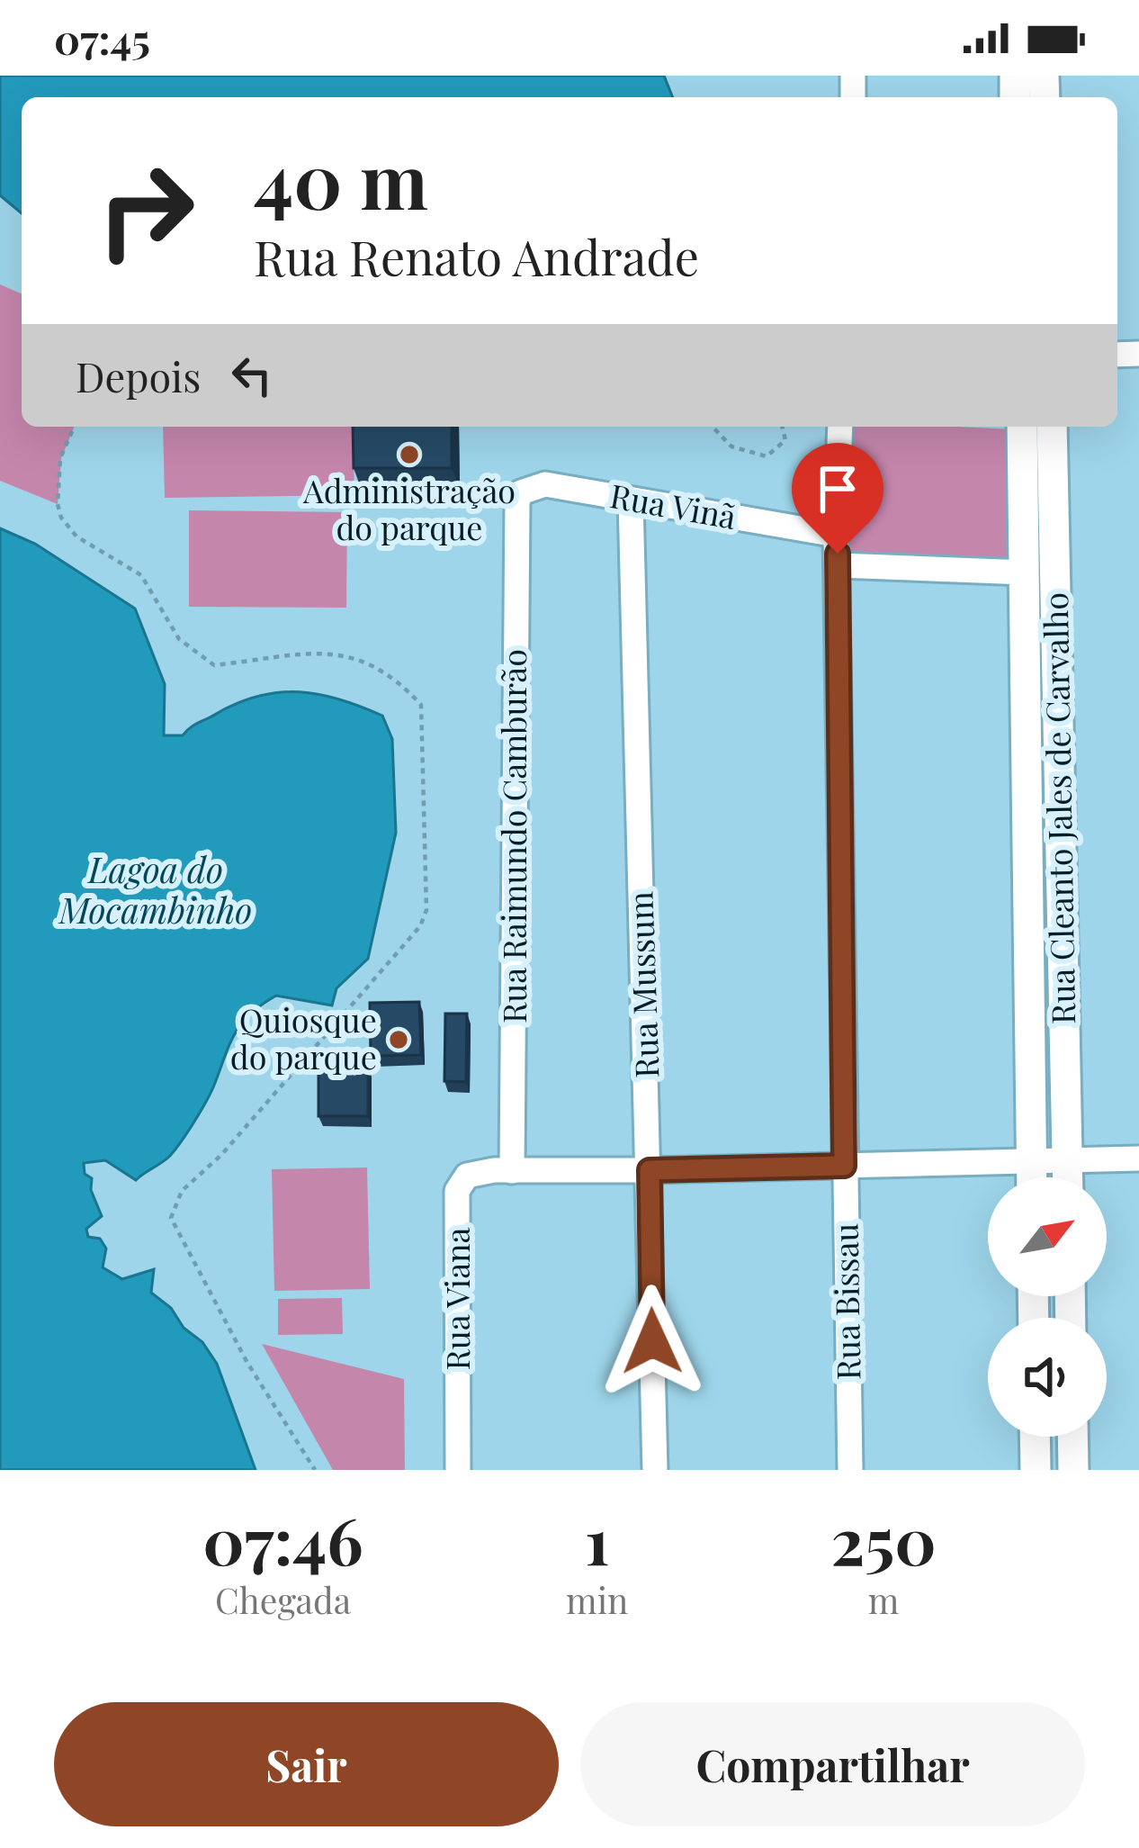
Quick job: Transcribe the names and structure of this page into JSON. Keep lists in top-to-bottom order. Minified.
{"streets":{"street":["Rua Vinã","Rua Cleanto Jales de Carvalho","Rua Raimundo Camburão","Rua Mussum","Rua Viana","Rua Bissau"]},"crossings":[["Rua Vinã","Rua Raimundo Camburão"],["Rua Vinã","Rua Mussum"],["Rua Vinã","Rua Bissau"],["Rua Cleanto Jales de Carvalho","Rua Viana"],["Rua Raimundo Camburão","Rua Viana"],["Rua Mussum","Rua Viana"],["Rua Viana","Rua Bissau"]],"water":["Lagoa do Mocambinho"],"places":["Administração do parque","Quiosque do parque"],"north":"top right","page":{"status":"07:45","turn":["40 m","Rua Renato Andrade"],"then":"Depois","eta":["07:46","Chegada","1","min","250","m"],"buttons":["Sair","Compartilhar"]}}
